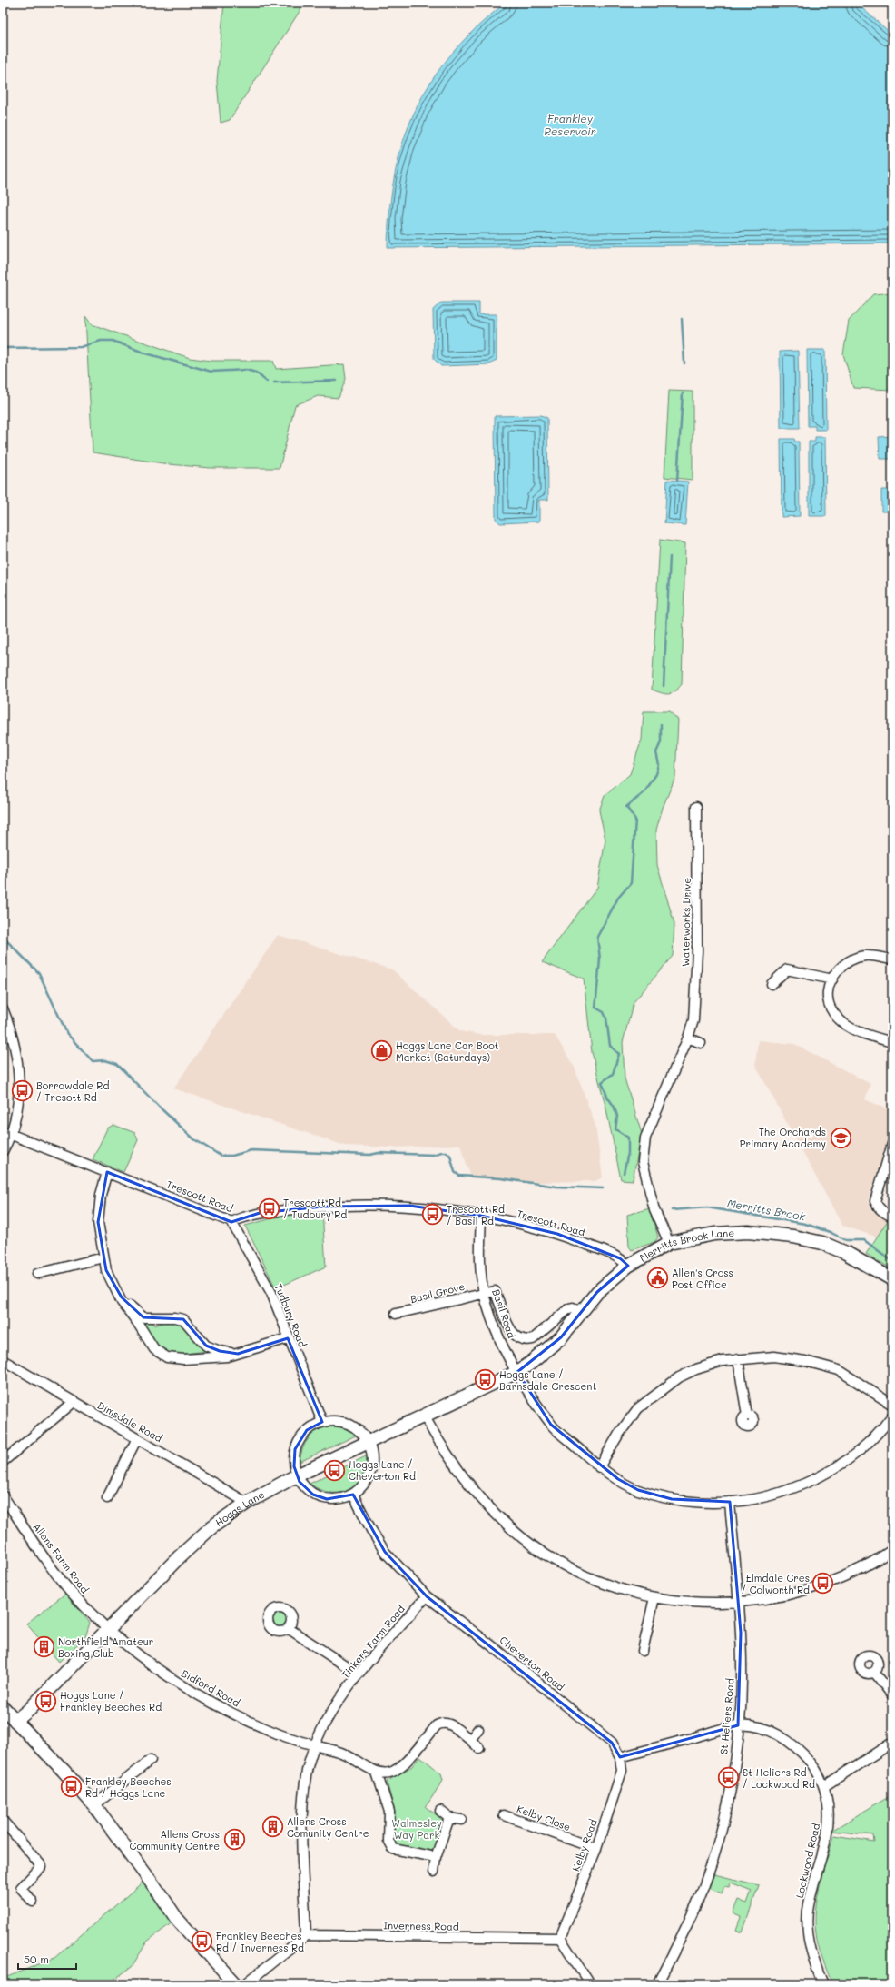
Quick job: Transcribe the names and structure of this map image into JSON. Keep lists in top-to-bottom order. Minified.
{"streets":{"street":["Waterworks Drive","Trescott Road","Merritts Brook Lane","Basil Grove","Basil Road","Tudbury Road","Dimsdale Road","Hoggs Lane","Allens Farm Road","Tinkers Farm Road","Cheverton Road","Bidford Road","St Heliers Road","Kelby Close","Kelby Road","Lockwood Road","Inverness Road"]},"crossings":[["Waterworks Drive","Merritts Brook Lane"],["Trescott Road","Merritts Brook Lane"],["Trescott Road","Basil Road"],["Trescott Road","Tudbury Road"],["Merritts Brook Lane","Basil Road"],["Merritts Brook Lane","Hoggs Lane"],["Basil Grove","Basil Road"],["Basil Road","Hoggs Lane"],["Basil Road","St Heliers Road"],["Dimsdale Road","Hoggs Lane"],["Hoggs Lane","Allens Farm Road"],["Hoggs Lane","Bidford Road"],["Allens Farm Road","Bidford Road"],["Tinkers Farm Road","Cheverton Road"],["Tinkers Farm Road","Bidford Road"],["Tinkers Farm Road","Inverness Road"],["Cheverton Road","Kelby Road"],["St Heliers Road","Lockwood Road"],["Kelby Close","Kelby Road"],["Kelby Road","Inverness Road"]],"water":["Frankley Reservoir","Merritts Brook"],"parks":["Walmesley Way Park"],"places":{"shop":["Hoggs Lane Car Boot Market (Saturdays)"],"bus stop":["Borrowdale Rd / Tresott Rd","Trescott Rd / Tudbury Rd","Trescott Rd / Basil Rd","Hoggs Lane / Barnsdale Crescent","Hoggs Lane / Cheverton Rd","Elmdale Cres / Colworth Rd","Hoggs Lane / Frankley Beeches Rd","St Heliers Rd / Lockwood Rd","Frankley Beeches Rd / Hoggs Lane","Frankley Beeches Rd / Inverness Rd"],"school or university":["The Orchards Primary Academy"],"public building":["Allen's Cross Post Office"],"building":["Northfield Amateur Boxing Club","Allens Cross Comunity Centre","Allens Cross Community Centre"]},"scale_bar":"50 m"}
